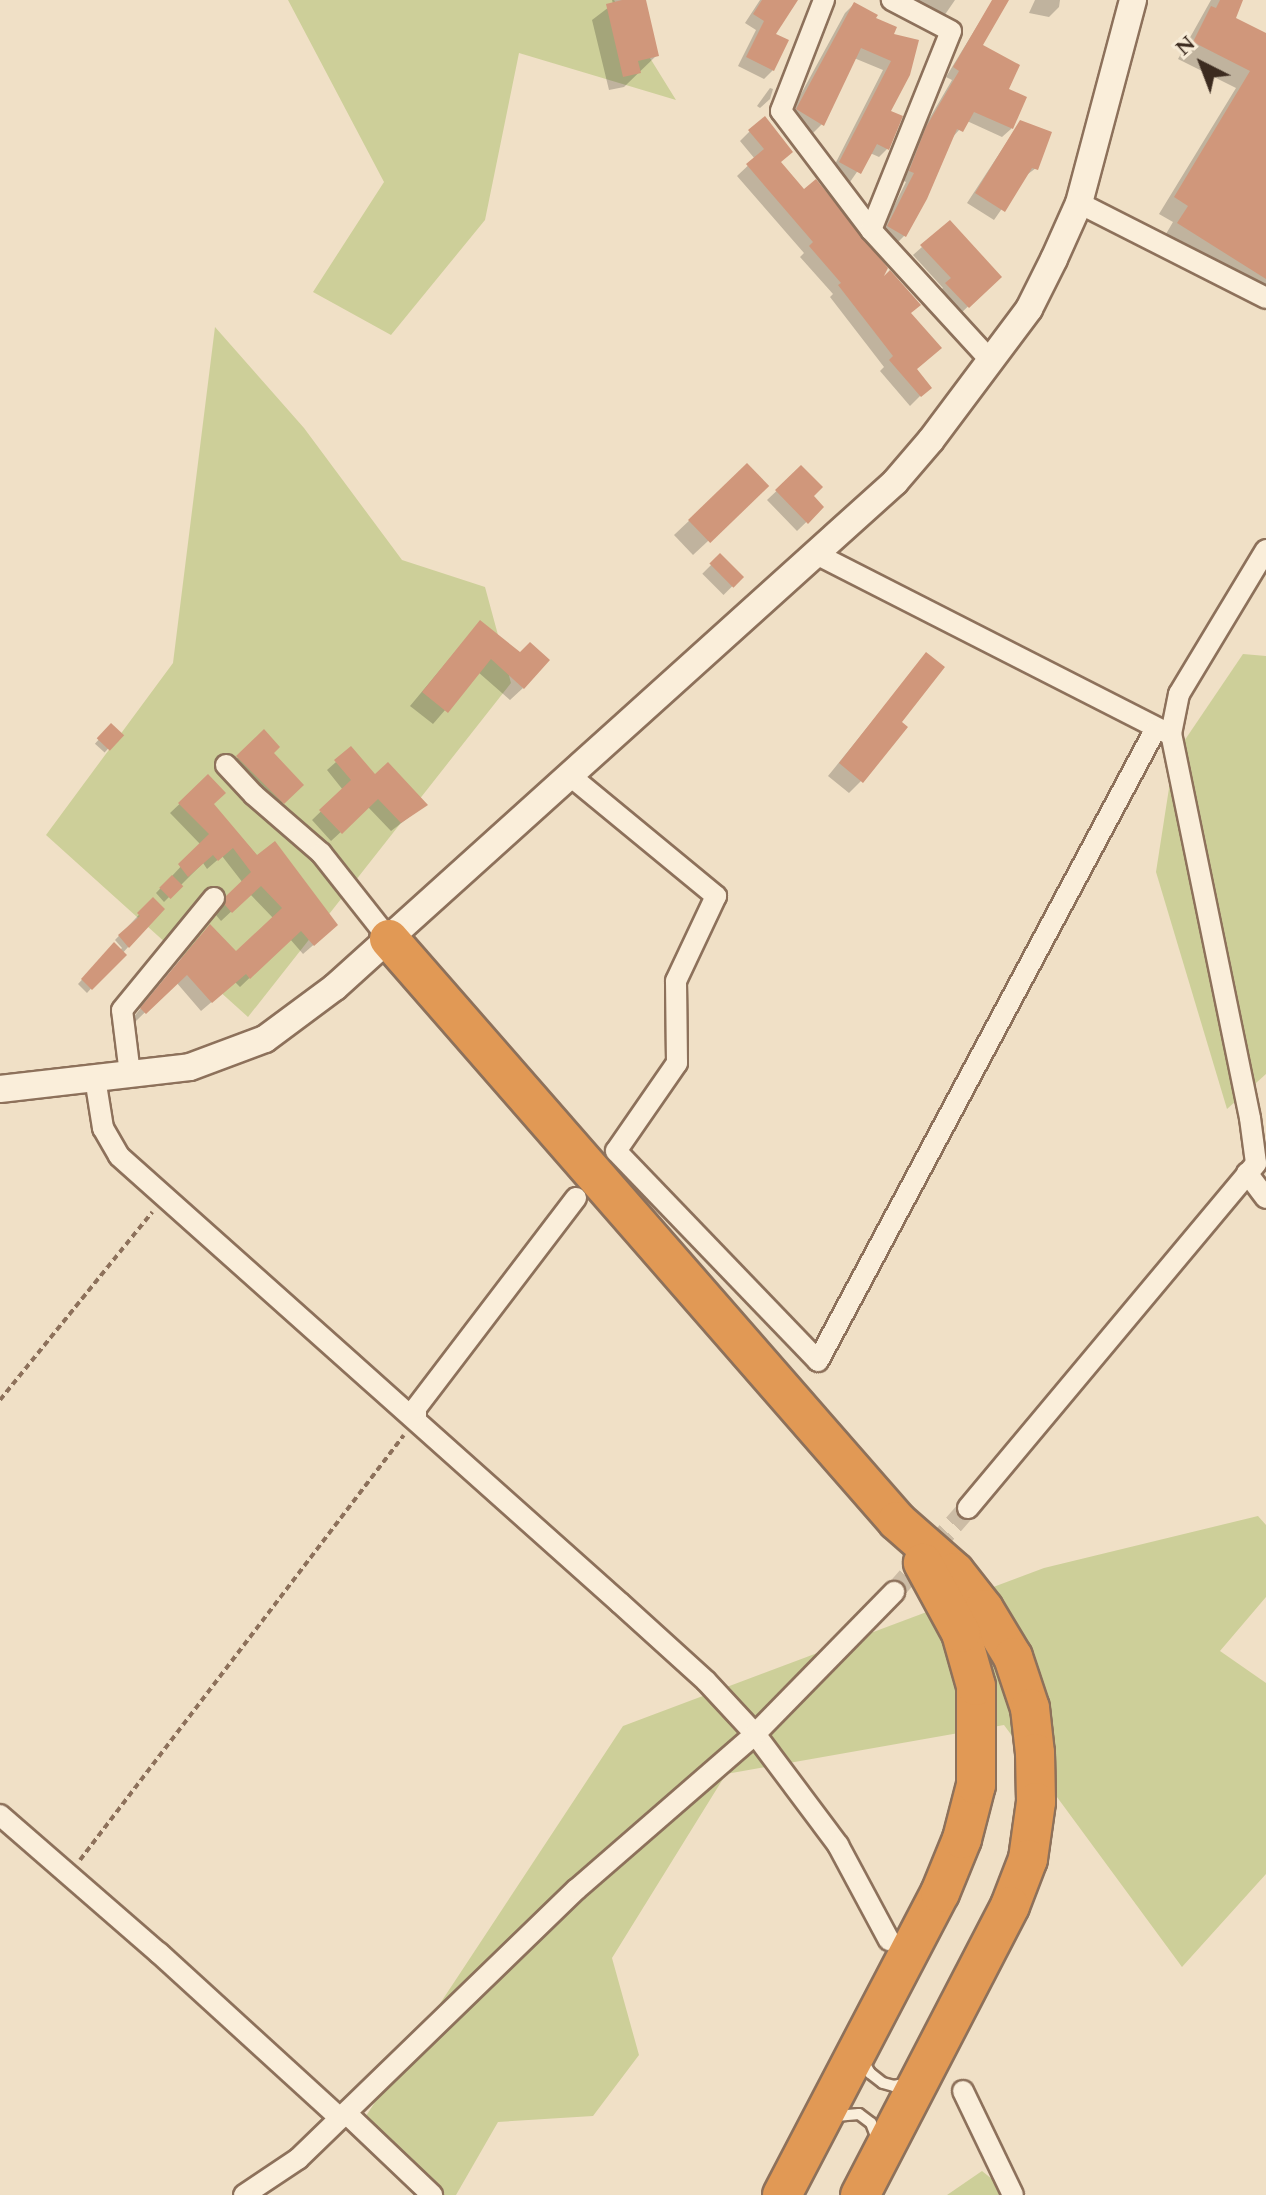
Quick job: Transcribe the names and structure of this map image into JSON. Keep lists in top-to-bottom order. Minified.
{"north":"top left"}
